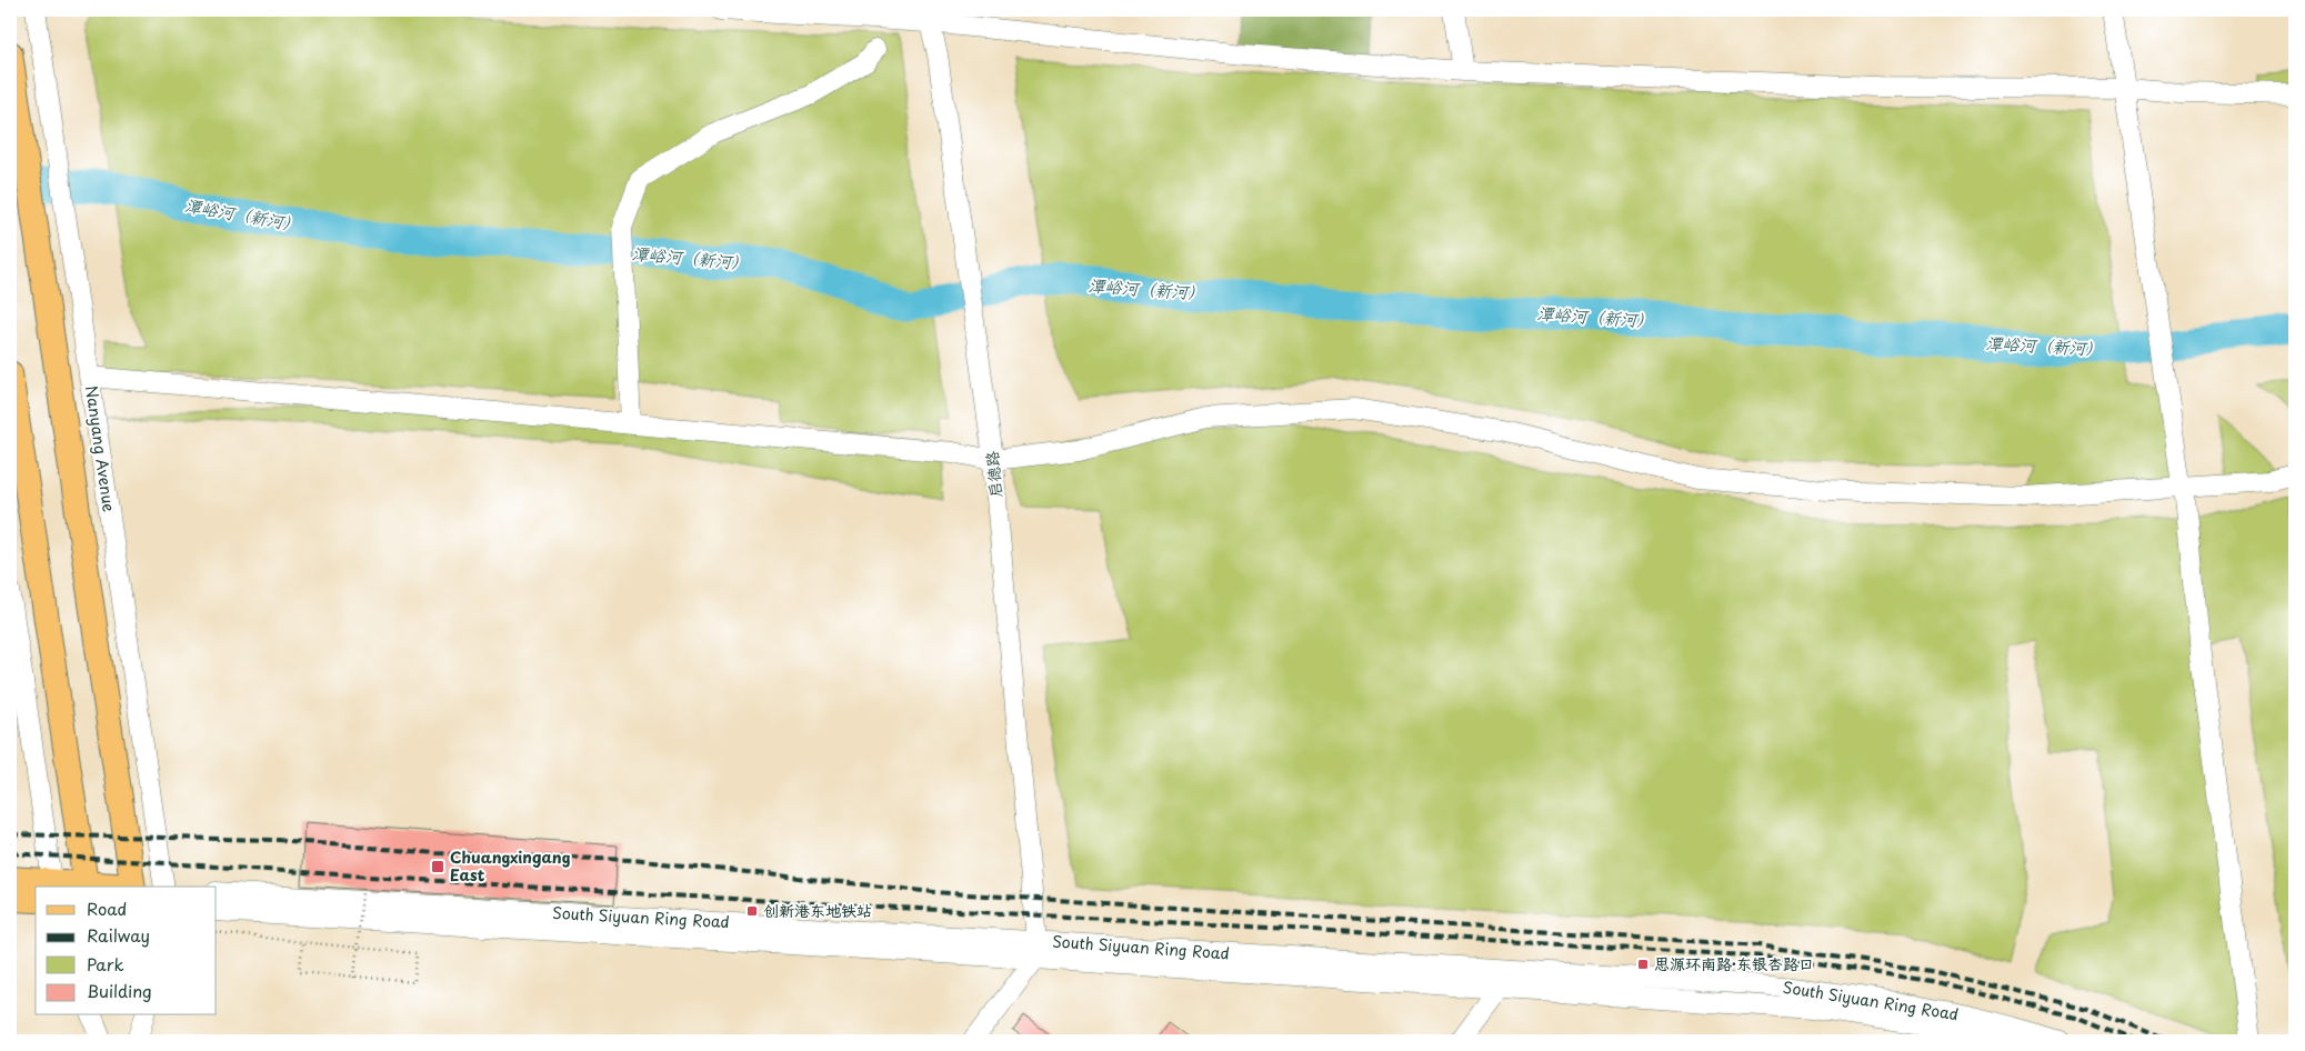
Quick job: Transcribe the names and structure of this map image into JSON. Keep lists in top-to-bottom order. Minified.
{"streets":{"street":["Nanyang Avenue","启德路","South Siyuan Ring Road"]},"crossings":[["启德路","South Siyuan Ring Road"]],"water":["潭峪河（新河）"],"places":{"transit":["Chuangxingang East","创新港东地铁站","思源环南路·东银杏路口"]},"legend":["Road","Railway","Park","Building"]}
